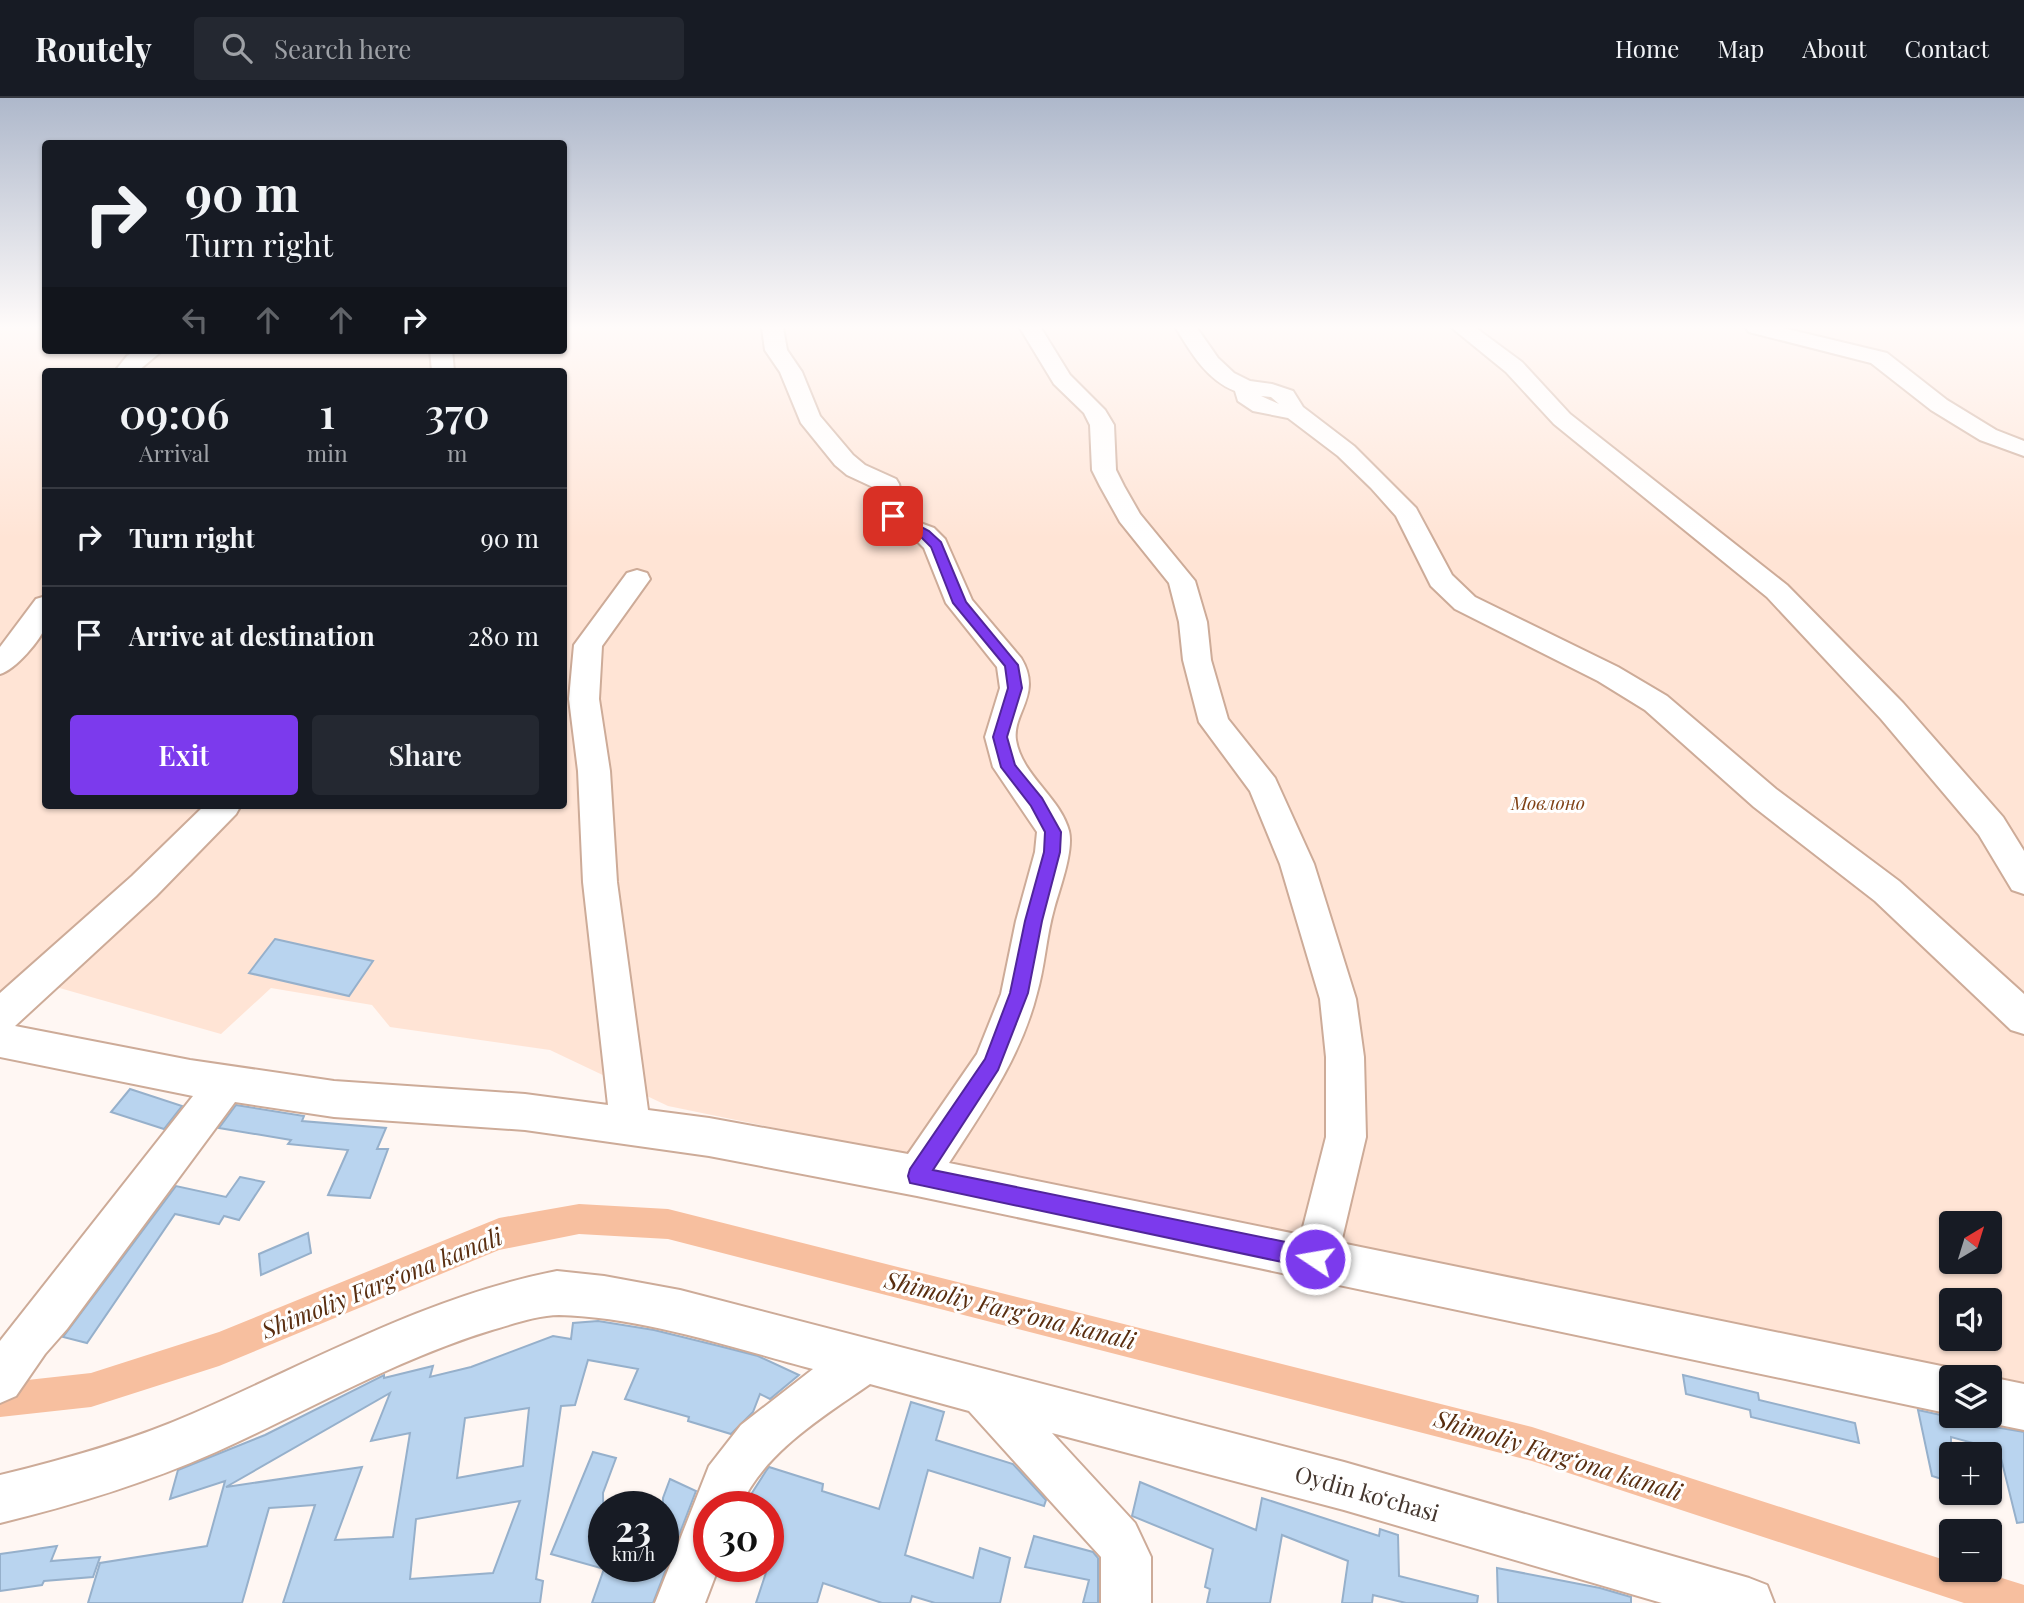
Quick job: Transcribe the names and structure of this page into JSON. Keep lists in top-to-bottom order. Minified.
{"streets":{"street":["Oydin koʻchasi"]},"water":["Shimoliy Fargʻona kanali"],"parks":["Мовлоно"],"north":"top right","page":{"header":"Routely","search":"Search here","nav":["Home","Map","About","Contact"],"turn":["90 m","Turn right"],"eta":["09:06","Arrival","1","min","370","m"],"list":[{"name":"Turn right","value":"90 m"},{"name":"Arrive at destination","value":"280 m"}],"buttons":["Exit","Share"],"map_buttons":["+","−"],"speed":"23 km/h","limit":"30"}}
